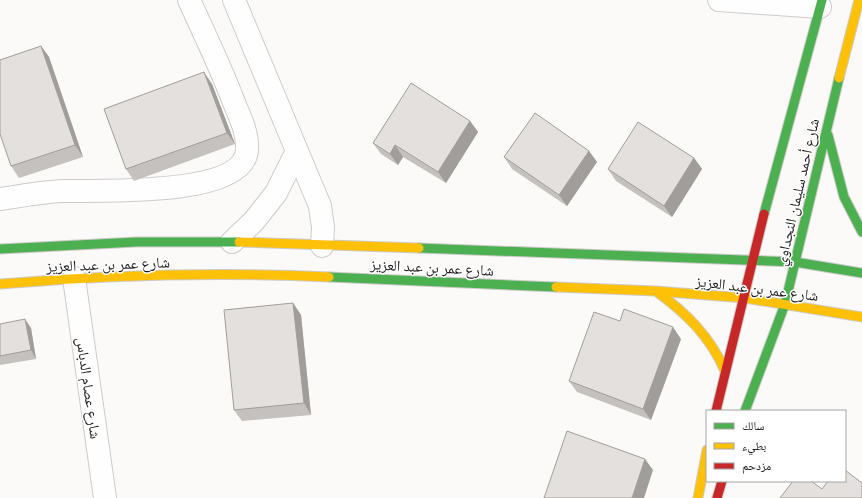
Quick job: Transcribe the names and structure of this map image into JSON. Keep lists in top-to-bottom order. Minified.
{"streets":{"street":["شارع أحمد سليمان النجداوي","شارع عمر بن عبد العزيز","شارع عصام الدباس"]},"crossings":[["شارع أحمد سليمان النجداوي","شارع عمر بن عبد العزيز"],["شارع عمر بن عبد العزيز","شارع عصام الدباس"]],"legend":["سالك","بطيء","مزدحم"]}
